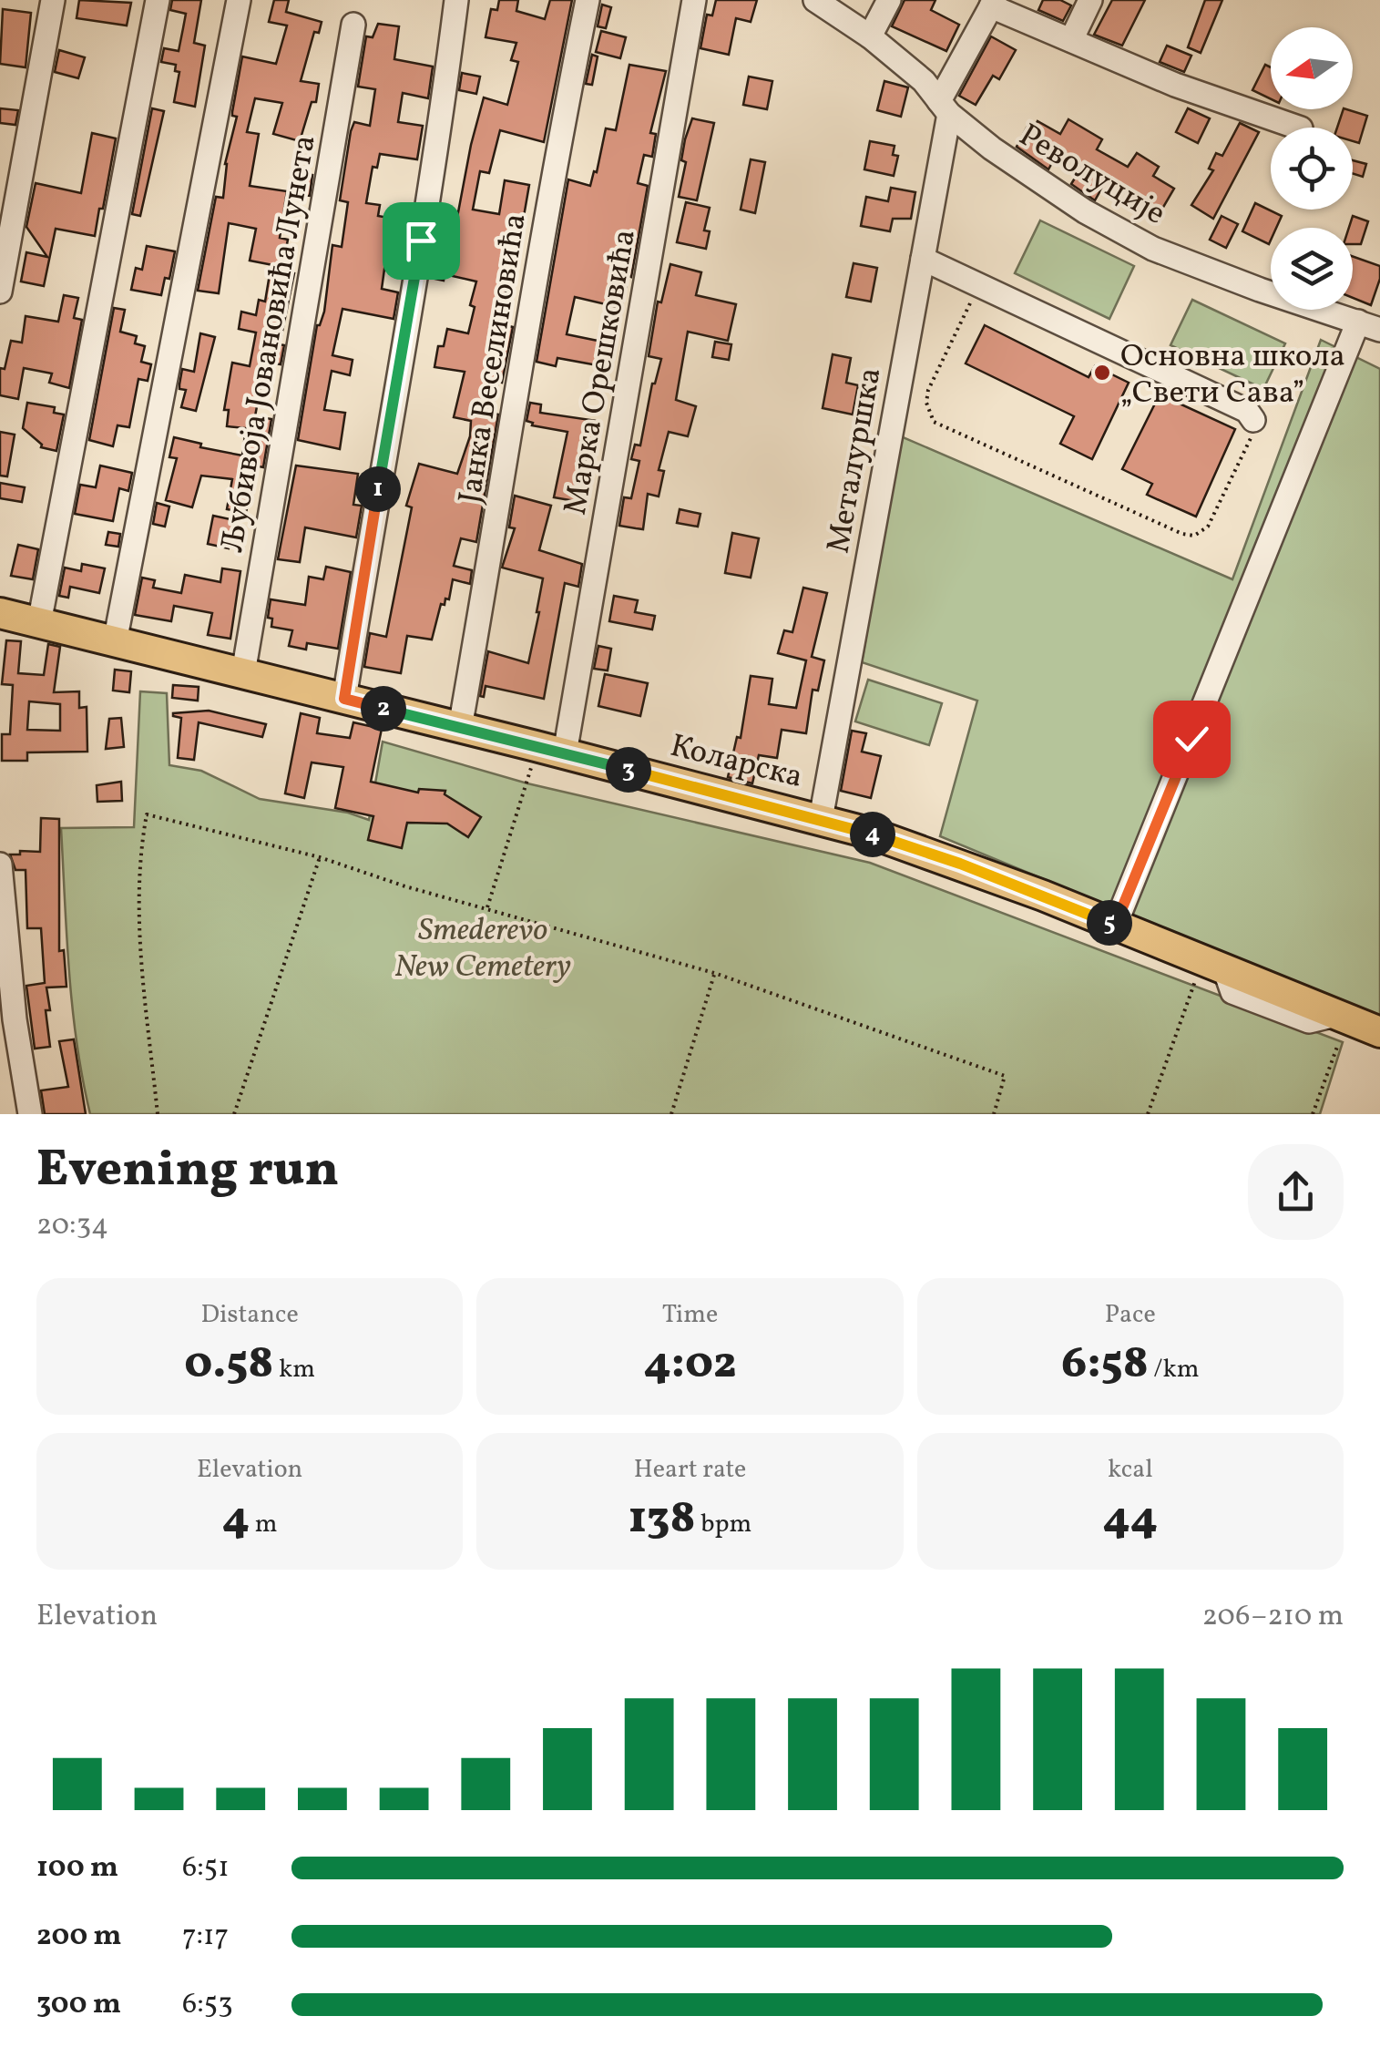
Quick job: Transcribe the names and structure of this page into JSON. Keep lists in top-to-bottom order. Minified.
{"streets":{"main road":["Коларска"],"street":["Револуције","Љубивоја Јовановића Лунета","Јанка Веселиновића","Марка Орешковића","Металуршка"]},"crossings":[["Револуције","Металуршка"],["Љубивоја Јовановића Лунета","Коларска"],["Јанка Веселиновића","Коларска"],["Марка Орешковића","Коларска"],["Металуршка","Коларска"]],"parks":["Smederevo New Cemetery"],"places":["Основна школа „Свети Сава”"],"north":"left","page":{"pins":["1","2","3","4","5"],"heading":["Evening run","20:34"],"stats":[["Distance","0.58 km"],["Time","4:02"],["Pace","6:58 /km"],["Elevation","4 m"],["Heart rate","138 bpm"],["kcal","44"]],"chart":["Elevation","206–210 m"],"list":[{"name":"100 m","note":"6:51"},{"name":"200 m","note":"7:17"},{"name":"300 m","note":"6:53"}]}}
